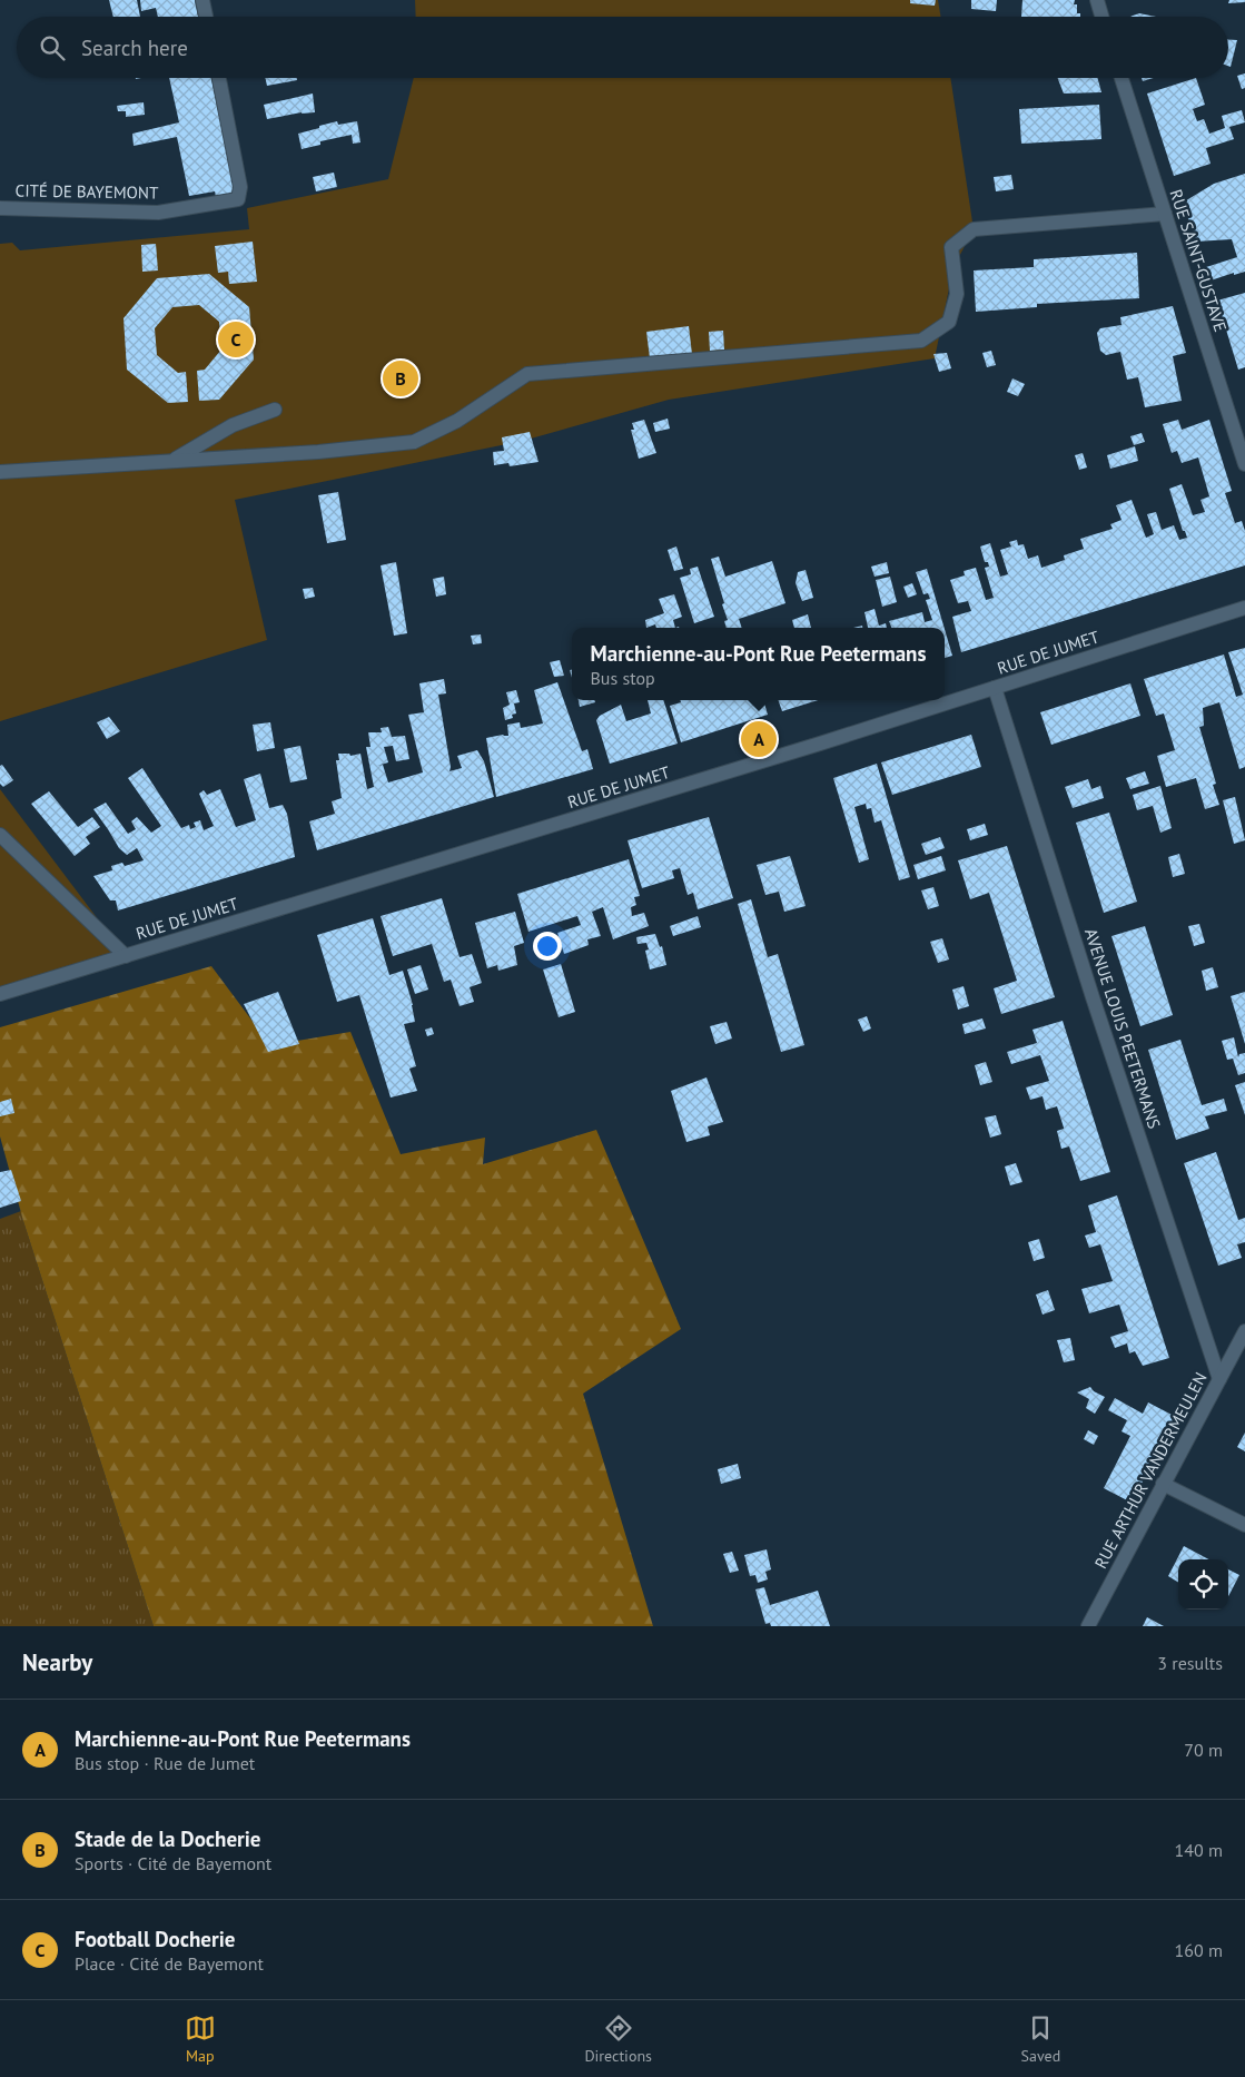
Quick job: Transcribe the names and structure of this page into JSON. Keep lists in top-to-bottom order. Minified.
{"streets":{"street":["CITÉ DE BAYEMONT","RUE SAINT-GUSTAVE","RUE DE JUMET","AVENUE LOUIS PEETERMANS","RUE ARTHUR VANDERMEULEN"]},"crossings":[["RUE DE JUMET","AVENUE LOUIS PEETERMANS"],["AVENUE LOUIS PEETERMANS","RUE ARTHUR VANDERMEULEN"]],"page":{"search":"Search here","pins":["C","B","A"],"popup":["Marchienne-au-Pont Rue Peetermans","Bus stop"],"heading":["Nearby","3 results"],"list":[{"mark":"A","name":"Marchienne-au-Pont Rue Peetermans","note":"Bus stop · Rue de Jumet","value":"70 m"},{"mark":"B","name":"Stade de la Docherie","note":"Sports · Cité de Bayemont","value":"140 m"},{"mark":"C","name":"Football Docherie","note":"Place · Cité de Bayemont","value":"160 m"}],"nav":["Map","Directions","Saved"]}}
